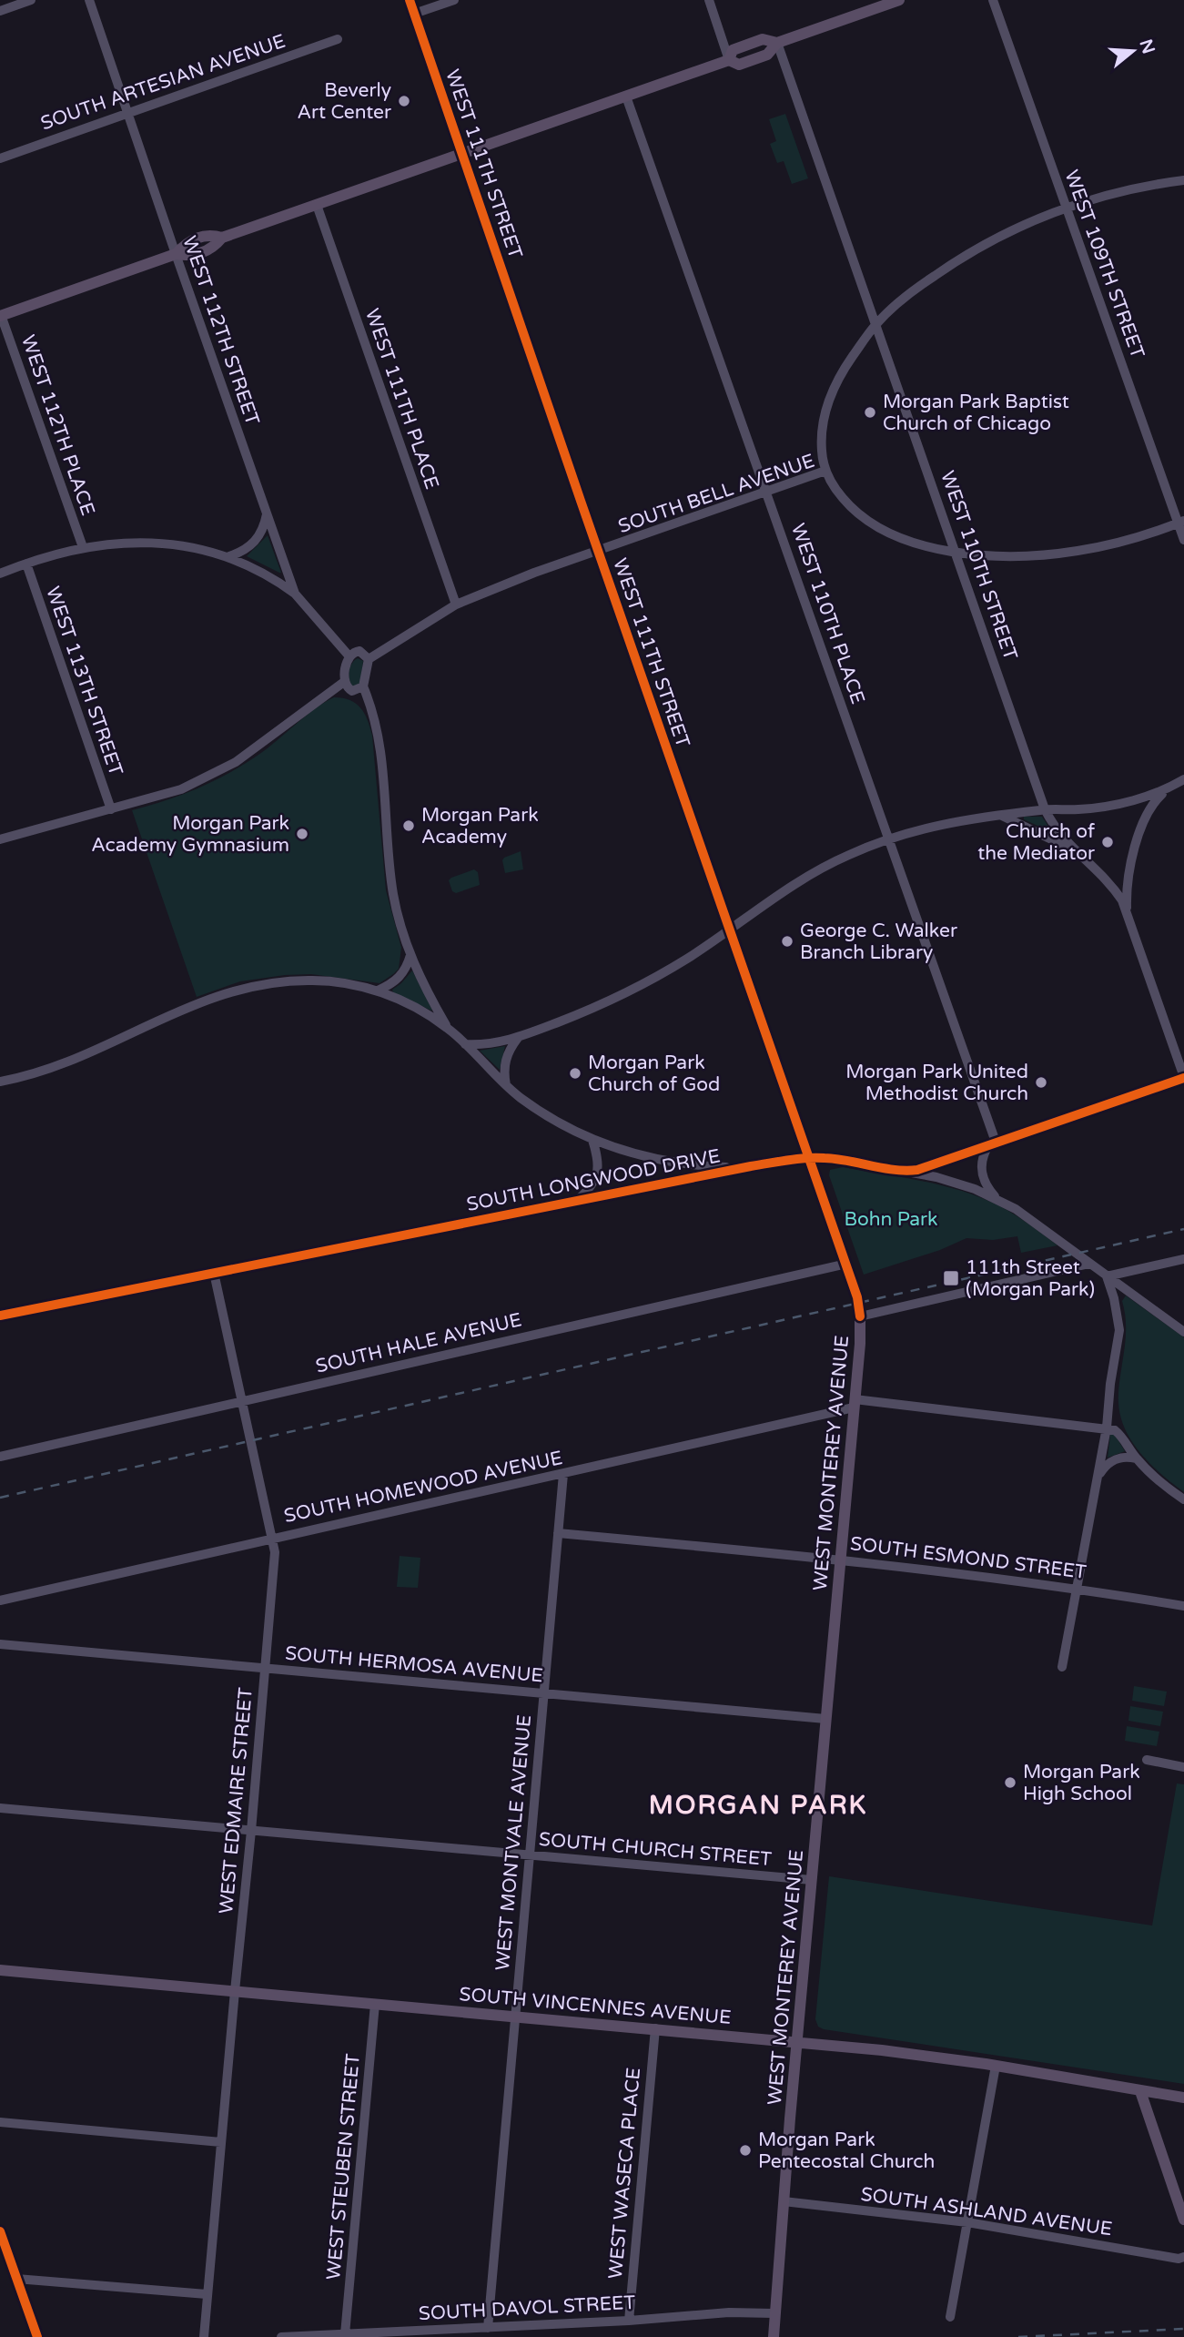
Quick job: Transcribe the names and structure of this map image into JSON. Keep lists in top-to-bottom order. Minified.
{"streets":{"main road":["WEST 111TH STREET","WEST MONTEREY AVENUE","SOUTH VINCENNES AVENUE"],"street":["SOUTH ARTESIAN AVENUE","WEST 109TH STREET","WEST 112TH STREET","WEST 111TH PLACE","WEST 112TH PLACE","SOUTH BELL AVENUE","WEST 110TH STREET","WEST 110TH PLACE","WEST 113TH STREET","SOUTH LONGWOOD DRIVE","SOUTH HALE AVENUE","SOUTH HOMEWOOD AVENUE","SOUTH ESMOND STREET","SOUTH HERMOSA AVENUE","WEST EDMAIRE STREET","WEST MONTVALE AVENUE","SOUTH CHURCH STREET","WEST STEUBEN STREET","WEST WASECA PLACE","SOUTH ASHLAND AVENUE","SOUTH DAVOL STREET"]},"crossings":[["SOUTH ARTESIAN AVENUE","WEST 112TH STREET"],["WEST 111TH STREET","SOUTH BELL AVENUE"],["WEST 111TH STREET","SOUTH LONGWOOD DRIVE"],["WEST 111TH STREET","SOUTH HALE AVENUE"],["WEST 111TH STREET","WEST MONTEREY AVENUE"],["WEST 109TH STREET","SOUTH BELL AVENUE"],["WEST 111TH PLACE","SOUTH BELL AVENUE"],["SOUTH BELL AVENUE","WEST 110TH STREET"],["SOUTH BELL AVENUE","WEST 110TH PLACE"],["WEST 110TH STREET","SOUTH LONGWOOD DRIVE"],["WEST 110TH PLACE","SOUTH LONGWOOD DRIVE"],["SOUTH LONGWOOD DRIVE","WEST EDMAIRE STREET"],["SOUTH HALE AVENUE","WEST EDMAIRE STREET"],["WEST MONTEREY AVENUE","SOUTH HOMEWOOD AVENUE"],["WEST MONTEREY AVENUE","SOUTH ESMOND STREET"],["WEST MONTEREY AVENUE","SOUTH HERMOSA AVENUE"],["WEST MONTEREY AVENUE","SOUTH CHURCH STREET"],["WEST MONTEREY AVENUE","SOUTH VINCENNES AVENUE"],["WEST MONTEREY AVENUE","SOUTH ASHLAND AVENUE"],["WEST MONTEREY AVENUE","SOUTH DAVOL STREET"],["SOUTH HOMEWOOD AVENUE","WEST EDMAIRE STREET"],["SOUTH HOMEWOOD AVENUE","WEST MONTVALE AVENUE"],["SOUTH ESMOND STREET","WEST MONTVALE AVENUE"],["SOUTH HERMOSA AVENUE","WEST EDMAIRE STREET"],["SOUTH HERMOSA AVENUE","WEST MONTVALE AVENUE"],["WEST EDMAIRE STREET","SOUTH CHURCH STREET"],["WEST EDMAIRE STREET","SOUTH VINCENNES AVENUE"],["WEST MONTVALE AVENUE","SOUTH CHURCH STREET"],["WEST MONTVALE AVENUE","SOUTH VINCENNES AVENUE"],["WEST MONTVALE AVENUE","SOUTH DAVOL STREET"],["SOUTH VINCENNES AVENUE","WEST STEUBEN STREET"],["SOUTH VINCENNES AVENUE","WEST WASECA PLACE"],["WEST STEUBEN STREET","SOUTH DAVOL STREET"],["WEST WASECA PLACE","SOUTH DAVOL STREET"]],"districts":["MORGAN PARK"],"parks":["Bohn Park"],"places":{"other":["Beverly Art Center","Morgan Park Baptist Church of Chicago","Morgan Park Academy","Morgan Park Academy Gymnasium","Church of the Mediator","George C. Walker Branch Library","Morgan Park Church of God","Morgan Park United Methodist Church","Morgan Park High School","Morgan Park Pentecostal Church"],"transit":["111th Street (Morgan Park)"]},"north":"right"}
